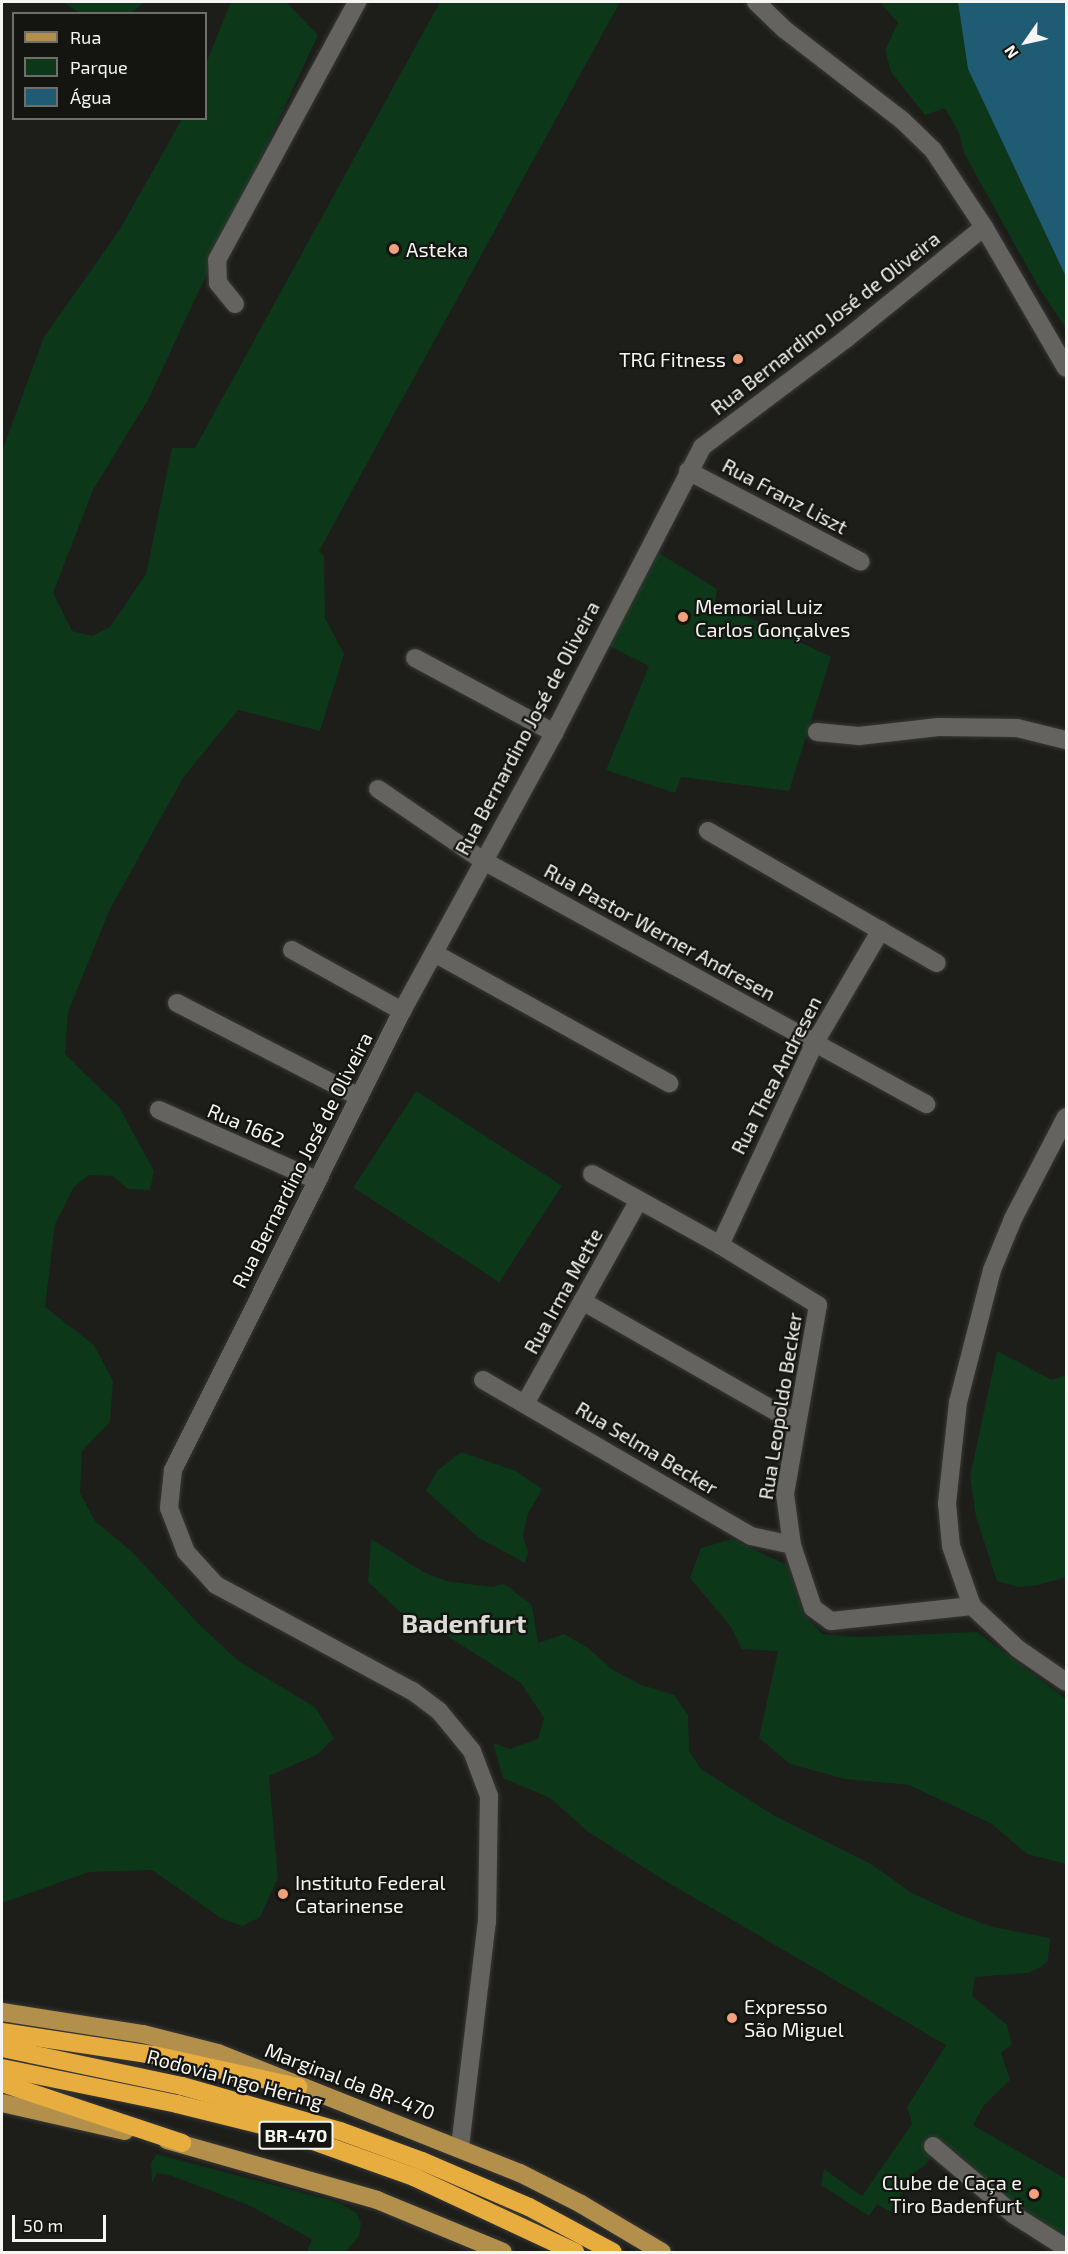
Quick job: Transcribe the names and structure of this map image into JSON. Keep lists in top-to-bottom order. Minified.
{"streets":{"highway":["Rodovia Ingo Hering","BR-470"],"main road":["Marginal da BR-470"],"street":["Rua Bernardino José de Oliveira","Rua Franz Liszt","Rua Pastor Werner Andresen","Rua Thea Andresen","Rua 1662","Rua Irma Mette","Rua Leopoldo Becker","Rua Selma Becker"]},"crossings":[["Rua Bernardino José de Oliveira","Rua Franz Liszt"],["Rua Bernardino José de Oliveira","Rua Pastor Werner Andresen"],["Rua Bernardino José de Oliveira","Rua 1662"],["Rua Bernardino José de Oliveira","Marginal da BR-470"],["Rua Pastor Werner Andresen","Rua Thea Andresen"],["Rua Thea Andresen","Rua Leopoldo Becker"],["Rua Irma Mette","Rua Leopoldo Becker"],["Rua Irma Mette","Rua Selma Becker"],["Rua Leopoldo Becker","Rua Selma Becker"]],"districts":["Badenfurt"],"places":["Asteka","TRG Fitness","Memorial Luiz Carlos Gonçalves","Instituto Federal Catarinense","Expresso São Miguel","Clube de Caça e Tiro Badenfurt"],"legend":["Rua","Parque","Água"],"scale_bar":"50 m","north":"bottom left"}
